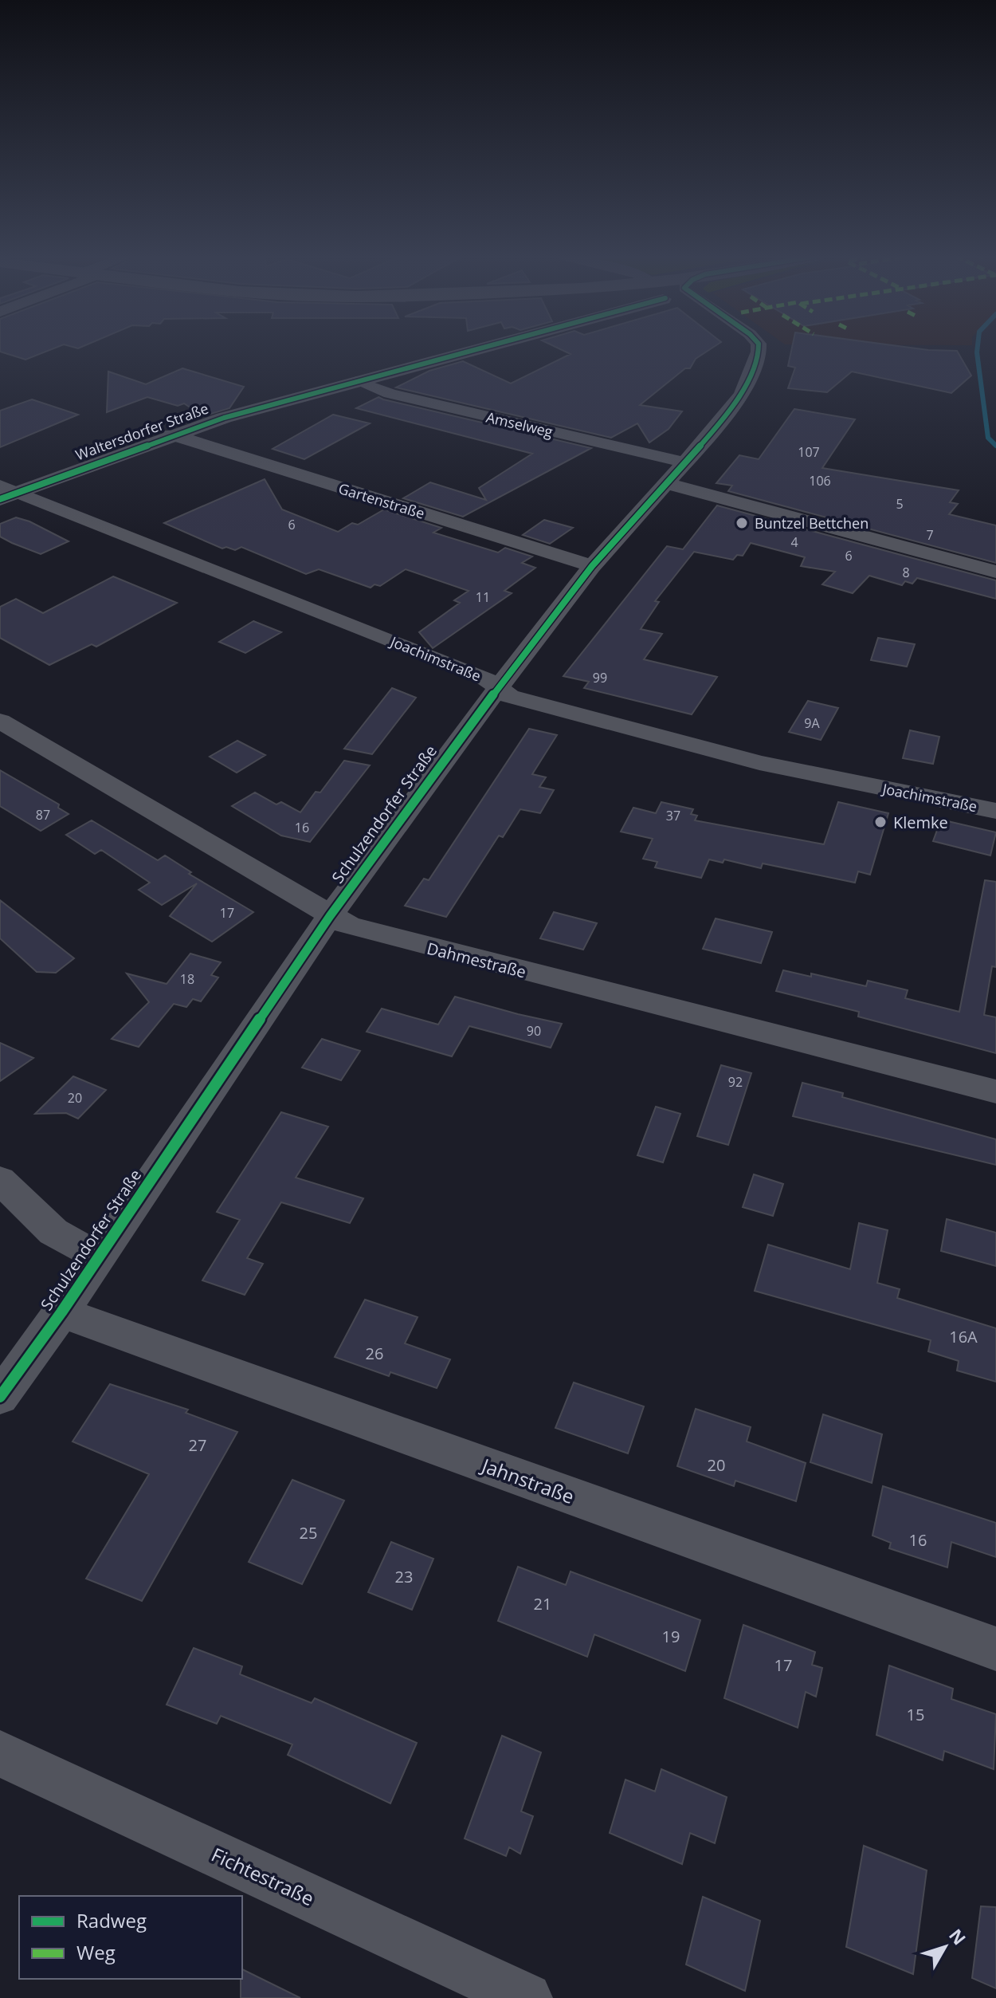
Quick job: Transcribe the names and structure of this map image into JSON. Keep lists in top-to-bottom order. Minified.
{"streets":{"street":["Amselweg","Waltersdorfer Straße","Gartenstraße","Joachimstraße","Schulzendorfer Straße","Dahmestraße","Jahnstraße","Fichtestraße"]},"crossings":[["Amselweg","Waltersdorfer Straße"],["Amselweg","Schulzendorfer Straße"],["Waltersdorfer Straße","Gartenstraße"],["Waltersdorfer Straße","Joachimstraße"],["Gartenstraße","Schulzendorfer Straße"],["Joachimstraße","Schulzendorfer Straße"],["Schulzendorfer Straße","Dahmestraße"],["Schulzendorfer Straße","Jahnstraße"]],"places":["Buntzel Bettchen","Klemke"],"house_numbers":["107","106","5","6","7","4","6","8","11","99","9A","87","37","16","17","18","90","92","20","16A","26","27","20","25","16","23","21","19","17","15"],"legend":["Radweg","Weg"],"north":"top right"}
